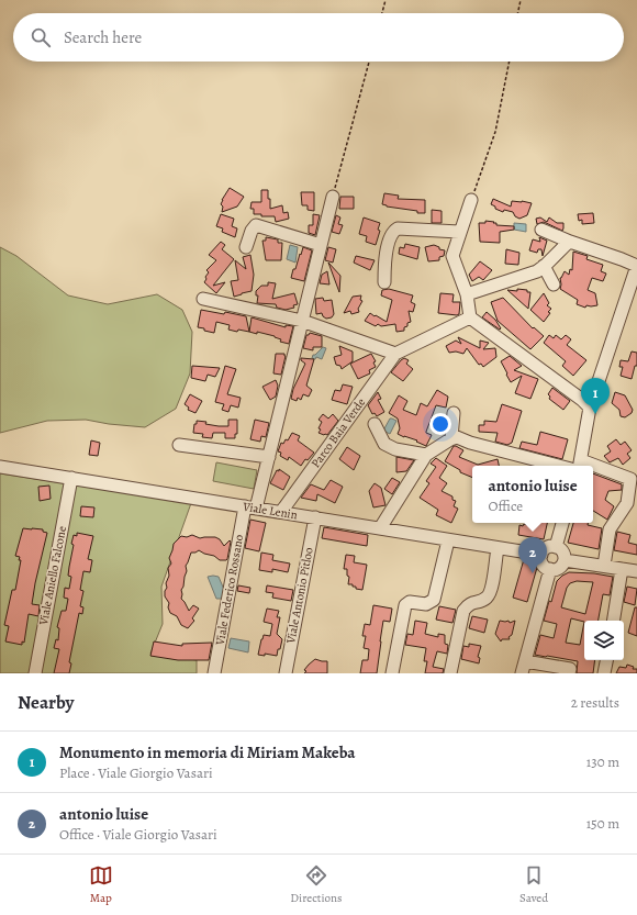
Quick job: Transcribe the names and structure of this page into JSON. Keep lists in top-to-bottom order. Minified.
{"streets":{"street":["Parco Baia Verde","Viale Lenin","Viale Aniello Falcone","Viale Federico Rossano","Viale Antonio Pitloo"]},"crossings":[["Parco Baia Verde","Viale Lenin"],["Viale Lenin","Viale Aniello Falcone"],["Viale Lenin","Viale Federico Rossano"],["Viale Lenin","Viale Antonio Pitloo"]],"page":{"search":"Search here","pins":["1","2"],"popup":["antonio luise","Office"],"heading":["Nearby","2 results"],"list":[{"mark":"1","name":"Monumento in memoria di Miriam Makeba","note":"Place · Viale Giorgio Vasari","value":"130 m"},{"mark":"2","name":"antonio luise","note":"Office · Viale Giorgio Vasari","value":"150 m"}],"nav":["Map","Directions","Saved"]}}
